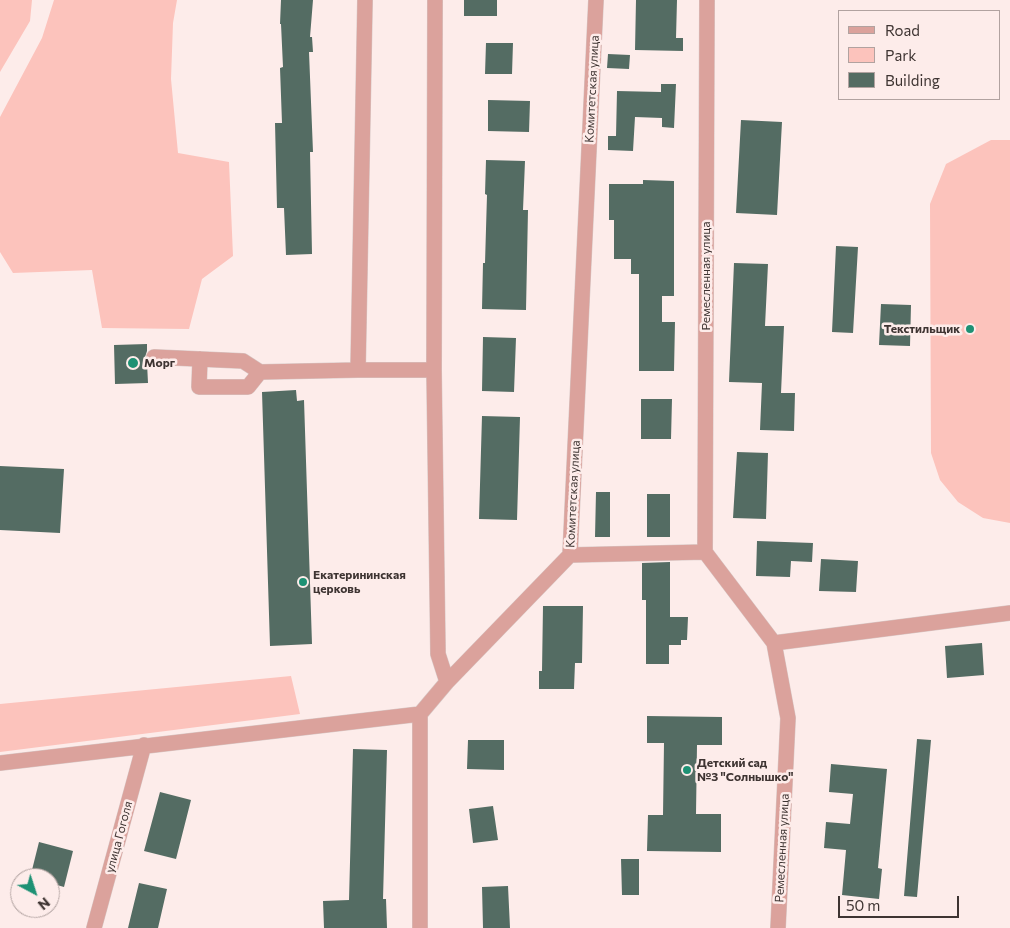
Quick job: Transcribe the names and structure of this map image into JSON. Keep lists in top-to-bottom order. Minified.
{"streets":{"street":["Комитетская улица","Ремесленная улица","улица Гоголя"]},"places":["Текстильщик","Морг","Екатерининская церковь","Детский сад №3 \"Солнышко\""],"legend":["Road","Park","Building"],"scale_bar":"50 m","north":"bottom right"}
